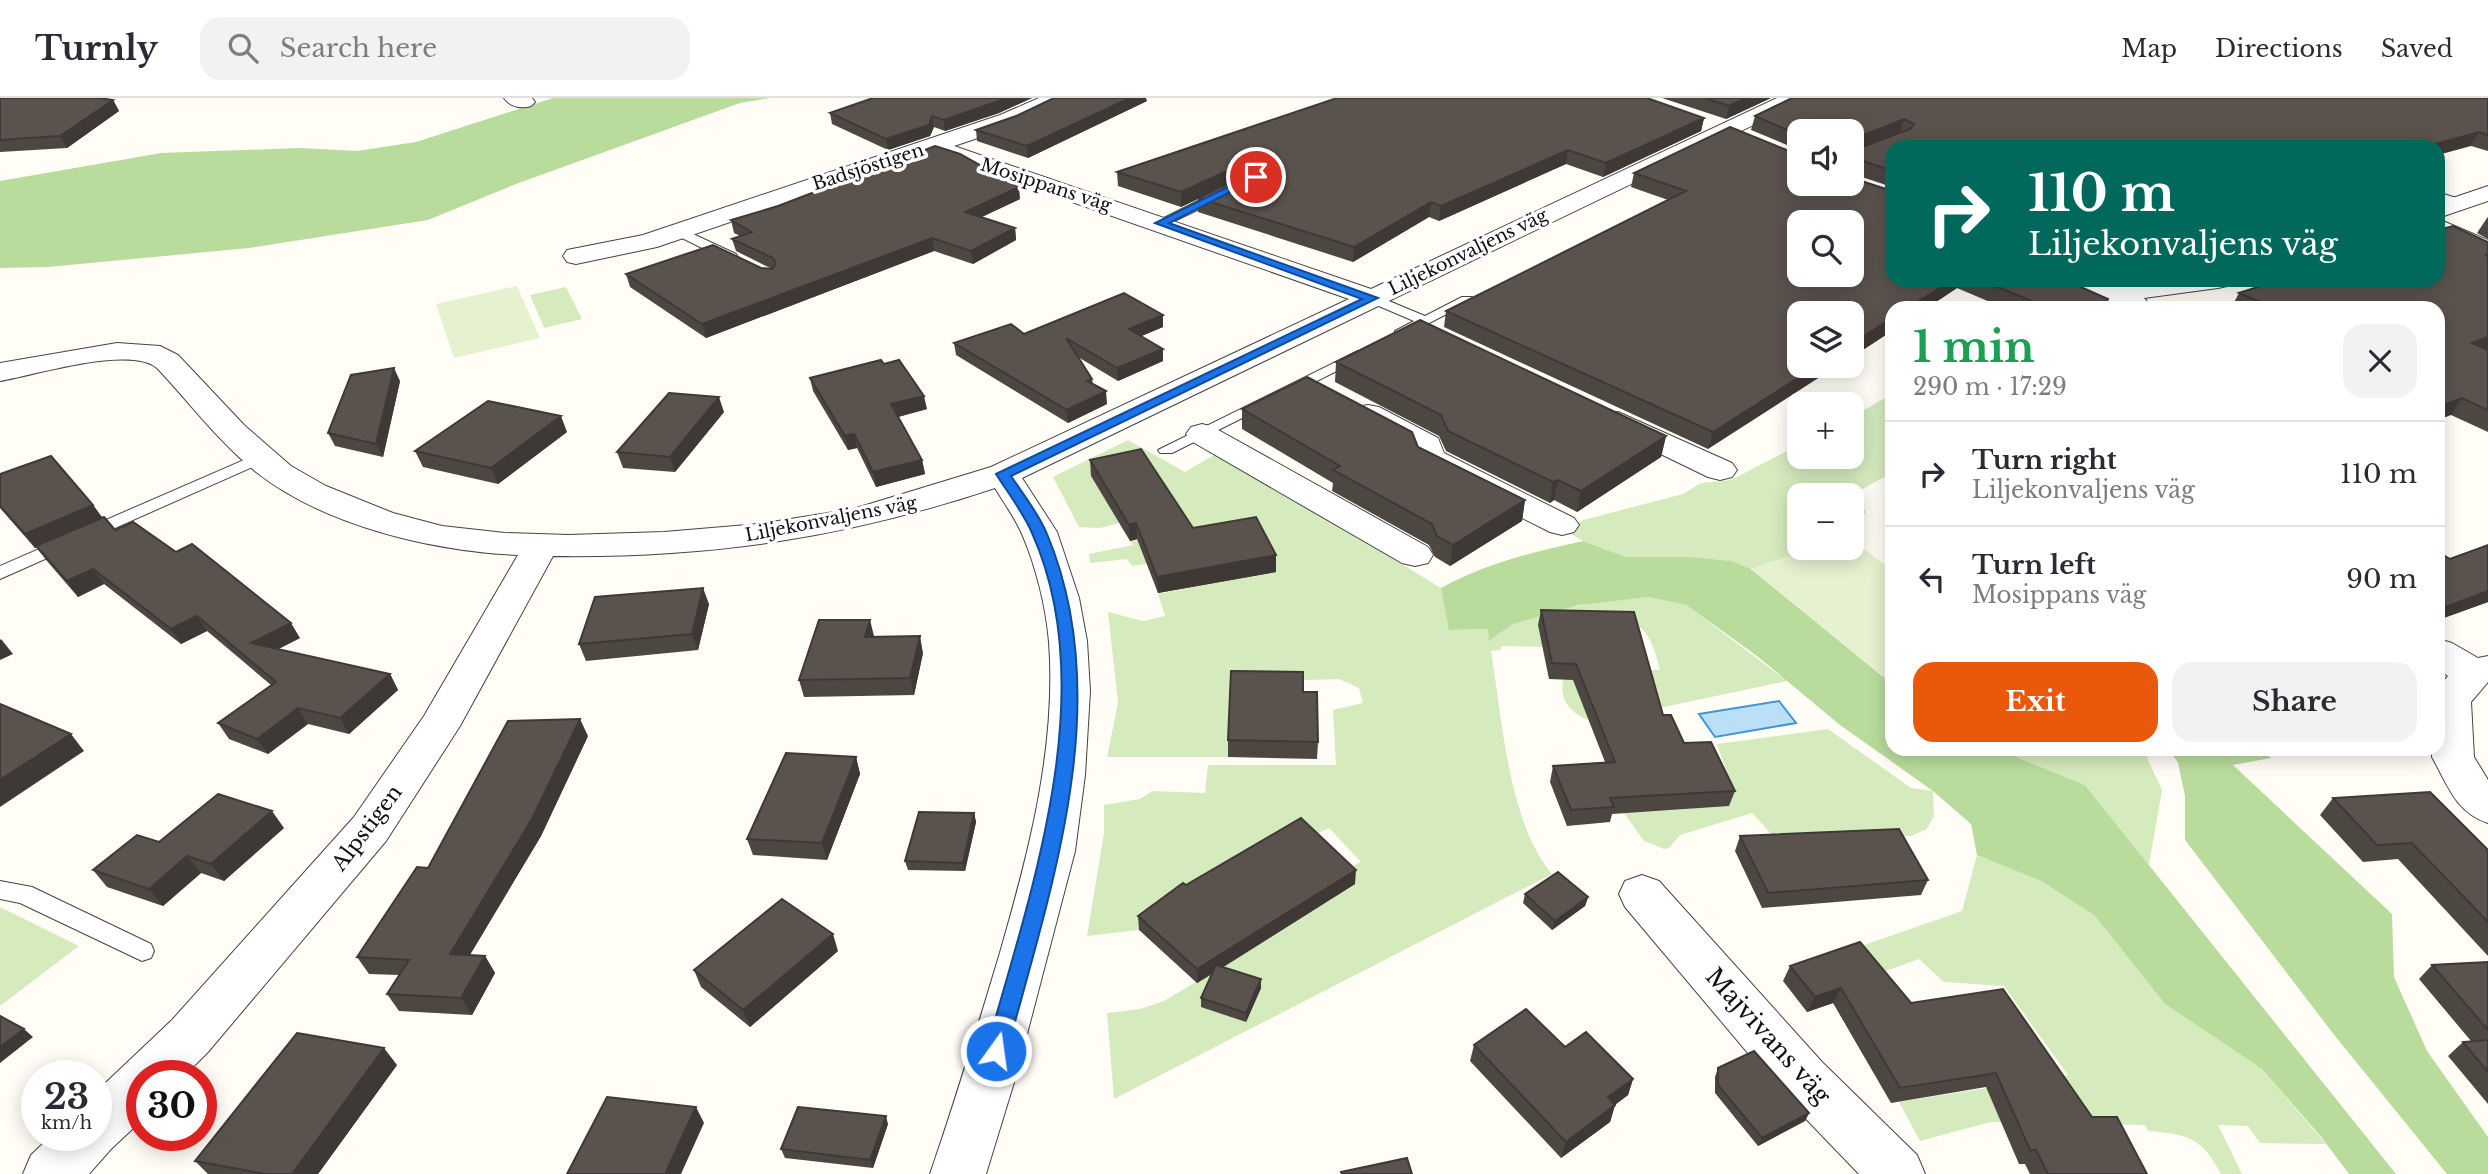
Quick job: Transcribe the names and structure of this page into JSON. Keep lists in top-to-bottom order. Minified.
{"streets":{"street":["Badsjöstigen","Mosippans väg","Liljekonvaljens väg","Alpstigen","Majvivans väg"]},"crossings":[["Badsjöstigen","Mosippans väg"],["Mosippans väg","Liljekonvaljens väg"],["Liljekonvaljens väg","Alpstigen"]],"page":{"header":"Turnly","search":"Search here","nav":["Map","Directions","Saved"],"map_buttons":["+","−"],"turn":["110 m","Liljekonvaljens väg"],"heading":["1 min","290 m · 17:29"],"list":[{"name":"Turn right","note":"Liljekonvaljens väg","value":"110 m"},{"name":"Turn left","note":"Mosippans väg","value":"90 m"}],"buttons":["Exit","Share"],"speed":"23 km/h","limit":"30"}}
